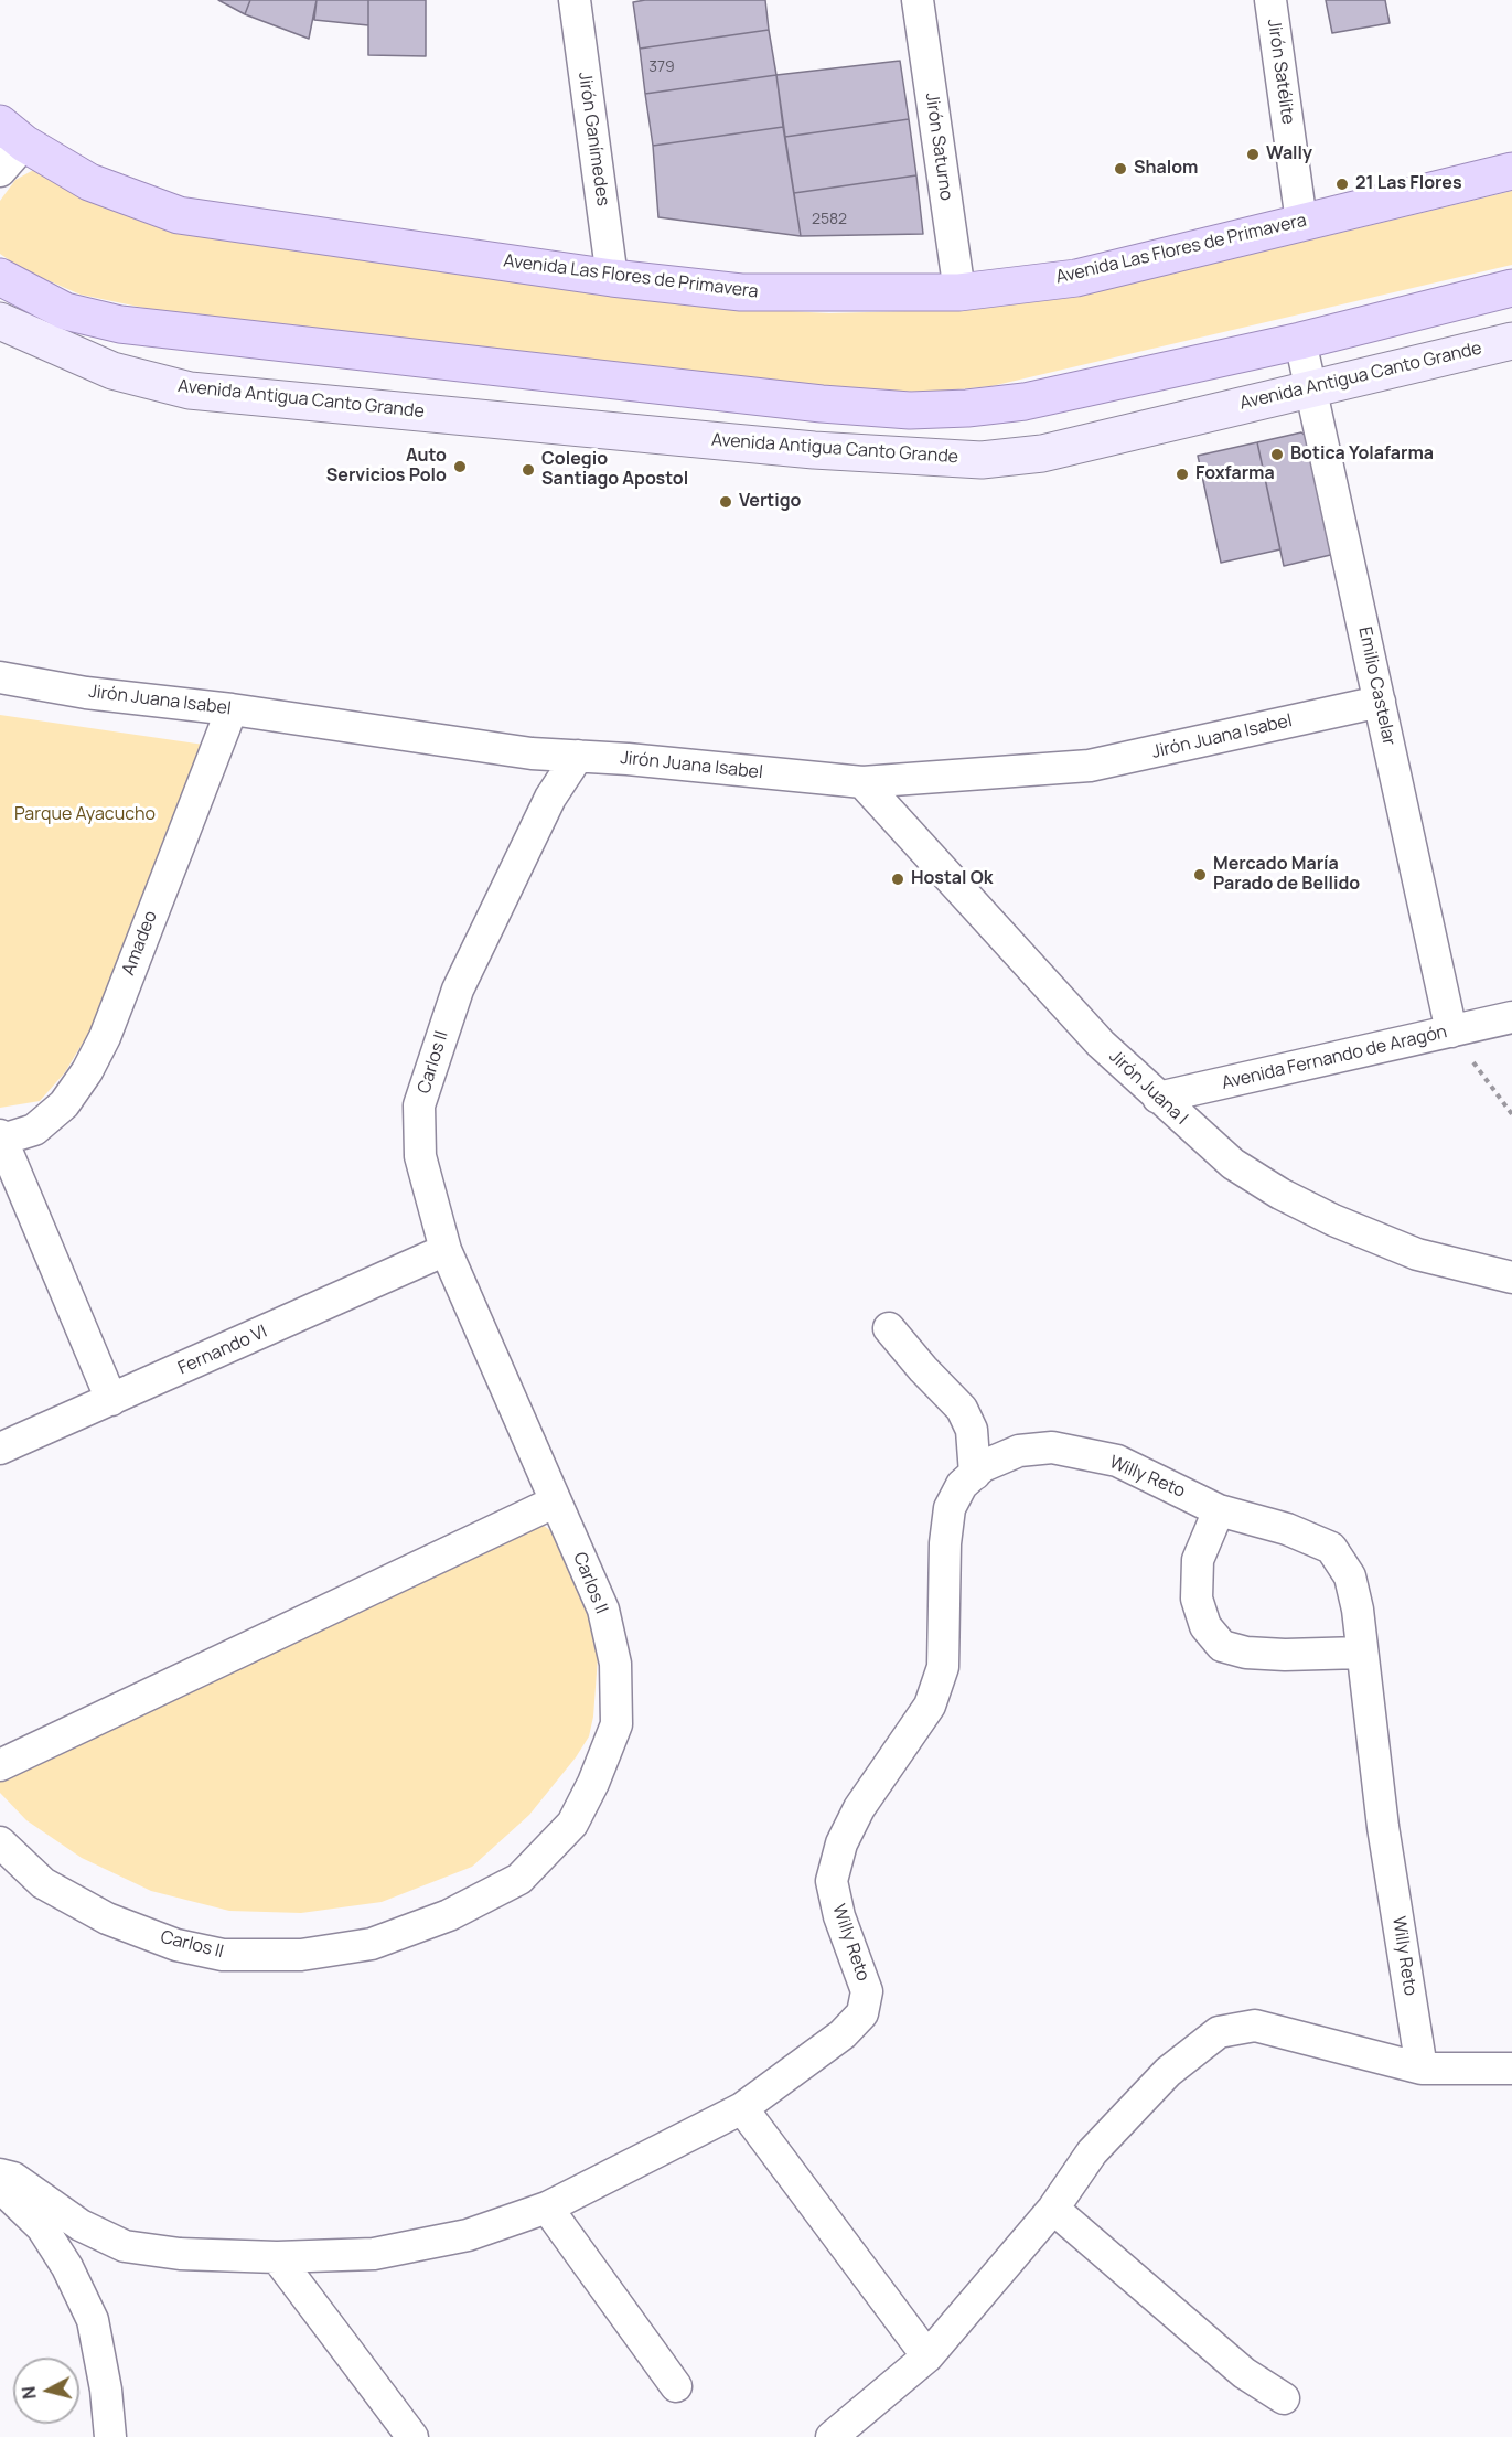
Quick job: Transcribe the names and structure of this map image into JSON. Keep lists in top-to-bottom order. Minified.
{"streets":{"main road":["Avenida Las Flores de Primavera"],"street":["Jirón Satélite","Jirón Ganímedes","Jirón Saturno","Avenida Antigua Canto Grande","Emilio Castelar","Jirón Juana Isabel","Amadeo","Avenida Fernando de Aragón","Carlos II","Jirón Juana I","Fernando VI","Willy Reto"]},"crossings":[["Jirón Satélite","Avenida Las Flores de Primavera"],["Jirón Ganímedes","Avenida Las Flores de Primavera"],["Jirón Saturno","Avenida Las Flores de Primavera"],["Avenida Antigua Canto Grande","Emilio Castelar"],["Emilio Castelar","Jirón Juana Isabel"],["Emilio Castelar","Avenida Fernando de Aragón"],["Jirón Juana Isabel","Amadeo"],["Jirón Juana Isabel","Carlos II"],["Jirón Juana Isabel","Jirón Juana I"],["Avenida Fernando de Aragón","Jirón Juana I"],["Carlos II","Fernando VI"]],"parks":["Parque Ayacucho"],"places":["Wally","Shalom","21 Las Flores","Botica Yolafarma","Auto Servicios Polo","Colegio Santiago Apostol","Foxfarma","Vertigo","Mercado María Parado de Bellido","Hostal Ok"],"house_numbers":["379","2582"],"north":"left"}
